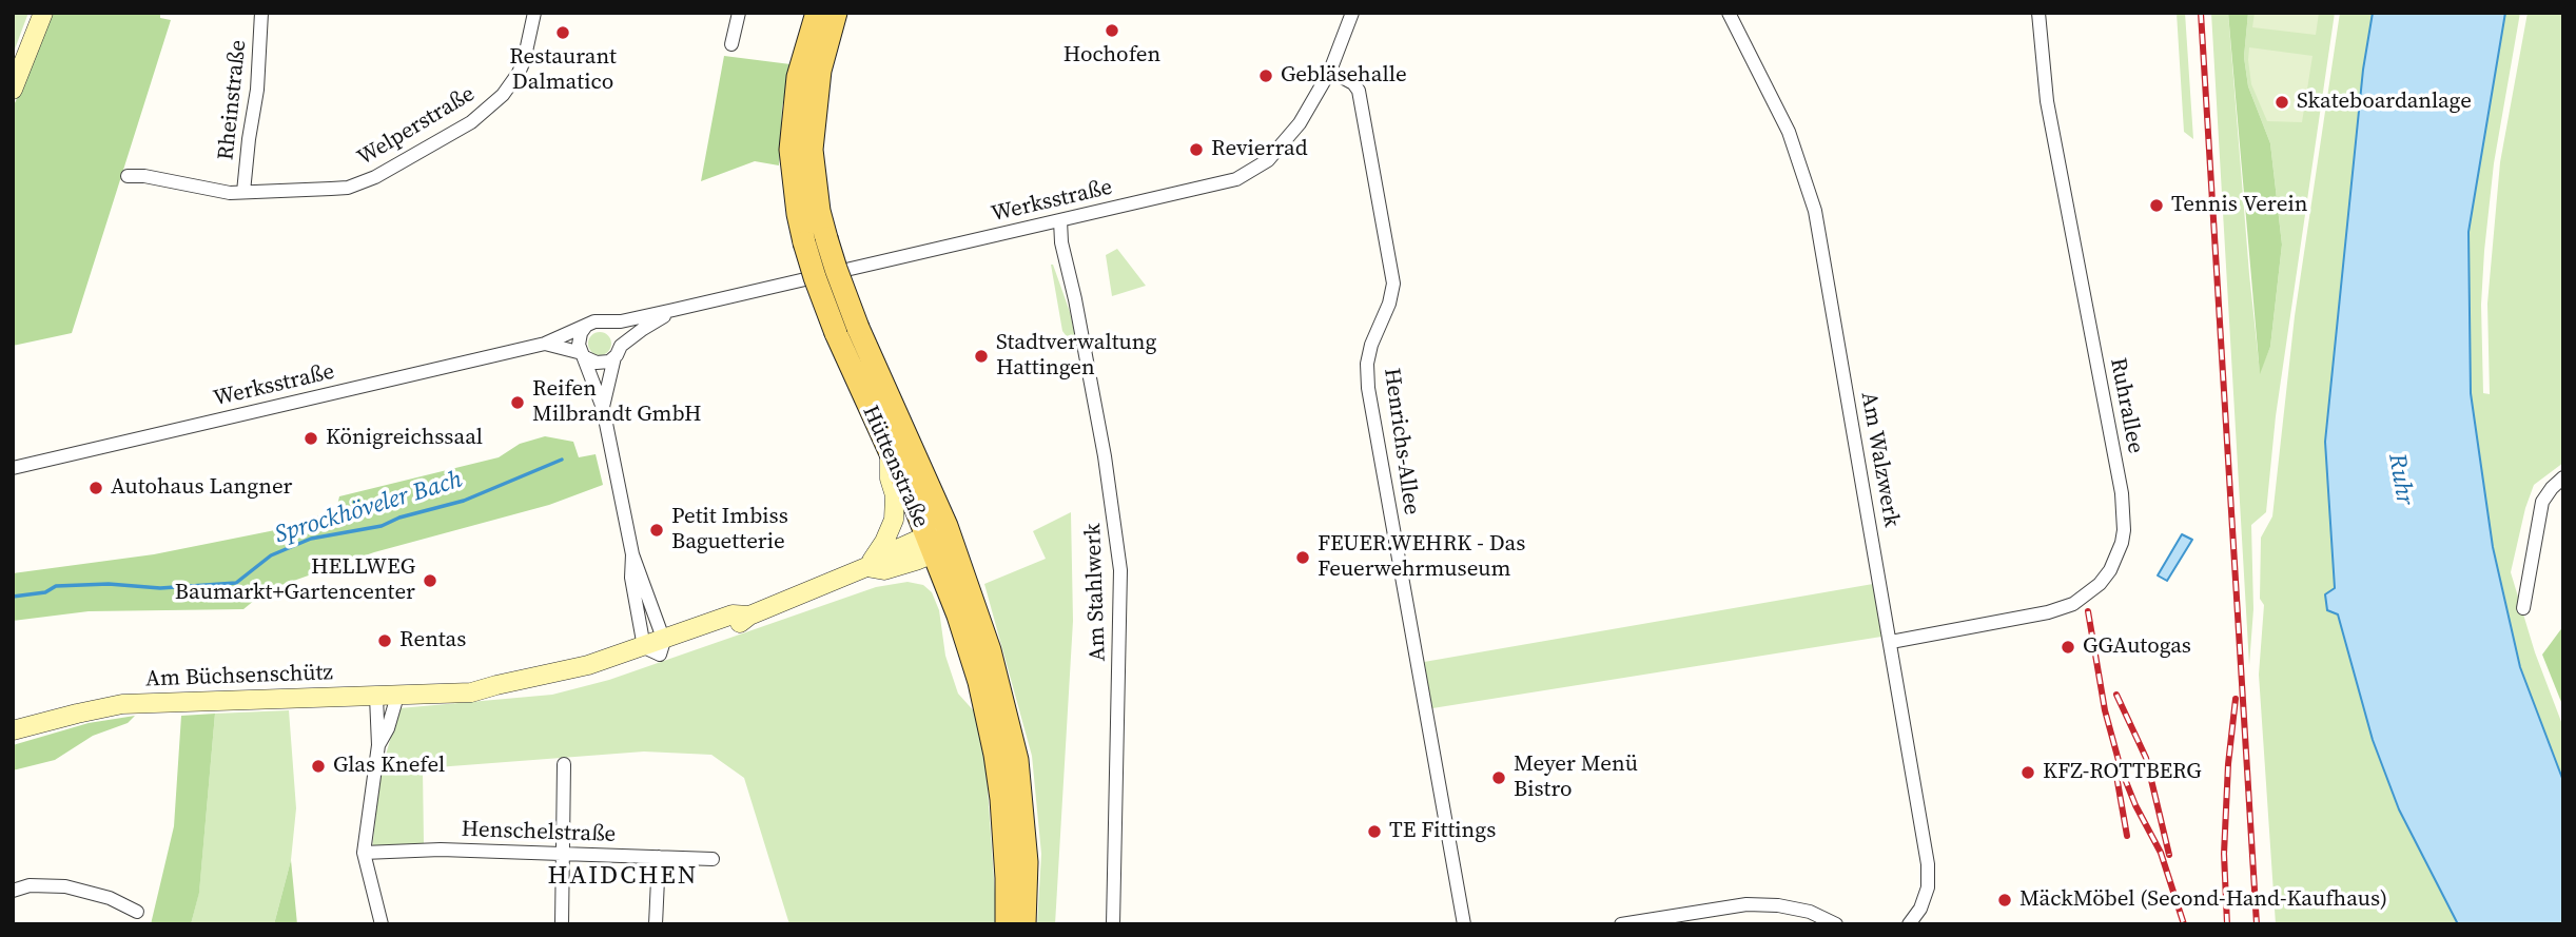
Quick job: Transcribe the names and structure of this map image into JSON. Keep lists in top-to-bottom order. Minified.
{"streets":{"main road":["Hüttenstraße"],"street":["Rheinstraße","Welperstraße","Werksstraße","Ruhrallee","Henrichs-Allee","Am Walzwerk","Am Stahlwerk","Am Büchsenschütz","Henschelstraße"]},"crossings":[["Rheinstraße","Welperstraße"],["Werksstraße","Henrichs-Allee"],["Werksstraße","Am Stahlwerk"],["Ruhrallee","Am Walzwerk"],["Hüttenstraße","Am Büchsenschütz"]],"districts":["HAIDCHEN"],"water":["Ruhr","Sprockhöveler Bach"],"places":["Hochofen","Restaurant Dalmatico","Gebläsehalle","Skateboardanlage","Revierrad","Tennis Verein","Stadtverwaltung Hattingen","Reifen Milbrandt GmbH","Königreichssaal","Autohaus Langner","Petit Imbiss Baguetterie","FEUER.WEHRK - Das Feuerwehrmuseum","HELLWEG Baumarkt+Gartencenter","Rentas","GGAutogas","Glas Knefel","KFZ-ROTTBERG","Meyer Menü Bistro","TE Fittings","MäckMöbel (Second-Hand-Kaufhaus)"]}
